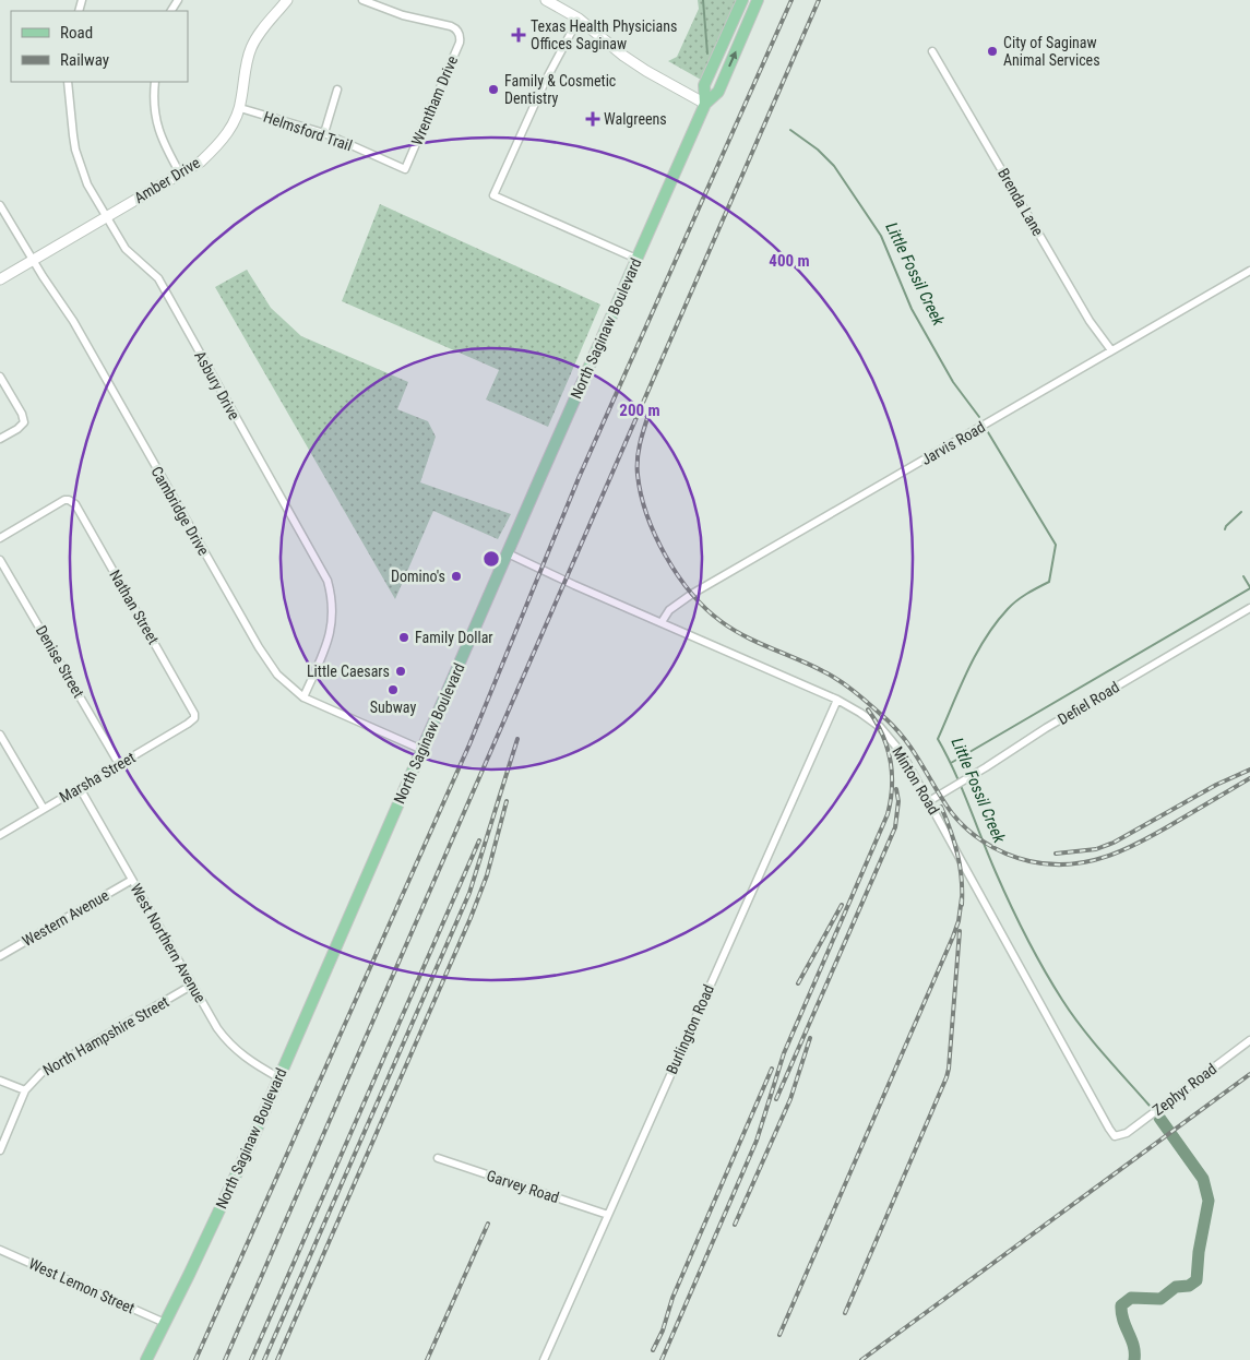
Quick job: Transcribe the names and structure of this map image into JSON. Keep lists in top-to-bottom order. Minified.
{"streets":{"main road":["North Saginaw Boulevard"],"street":["Wrentham Drive","Helmsford Trail","Amber Drive","Brenda Lane","Asbury Drive","Jarvis Road","Cambridge Drive","Nathan Street","Denise Street","Defiel Road","Marsha Street","Minton Road","Western Avenue","West Northern Avenue","Burlington Road","North Hampshire Street","Zephyr Road","Garvey Road","West Lemon Street"]},"crossings":[["Wrentham Drive","Helmsford Trail"],["Helmsford Trail","Amber Drive"],["Amber Drive","Asbury Drive"],["Amber Drive","Cambridge Drive"],["Brenda Lane","Jarvis Road"],["North Saginaw Boulevard","Cambridge Drive"],["North Saginaw Boulevard","Minton Road"],["North Saginaw Boulevard","West Northern Avenue"],["North Saginaw Boulevard","West Lemon Street"],["Asbury Drive","Cambridge Drive"],["Jarvis Road","Minton Road"],["Nathan Street","Marsha Street"],["Denise Street","Marsha Street"],["Defiel Road","Minton Road"],["Marsha Street","West Northern Avenue"],["Minton Road","Burlington Road"],["Minton Road","Zephyr Road"],["Western Avenue","West Northern Avenue"],["West Northern Avenue","North Hampshire Street"],["Burlington Road","Garvey Road"]],"water":["Little Fossil Creek"],"places":{"health":["Texas Health Physicians Offices Saginaw","Walgreens"],"other":["City of Saginaw Animal Services","Family & Cosmetic Dentistry","Domino's","Family Dollar","Little Caesars","Subway"]},"legend":["Road","Railway"],"rings":["400 m","200 m"]}
